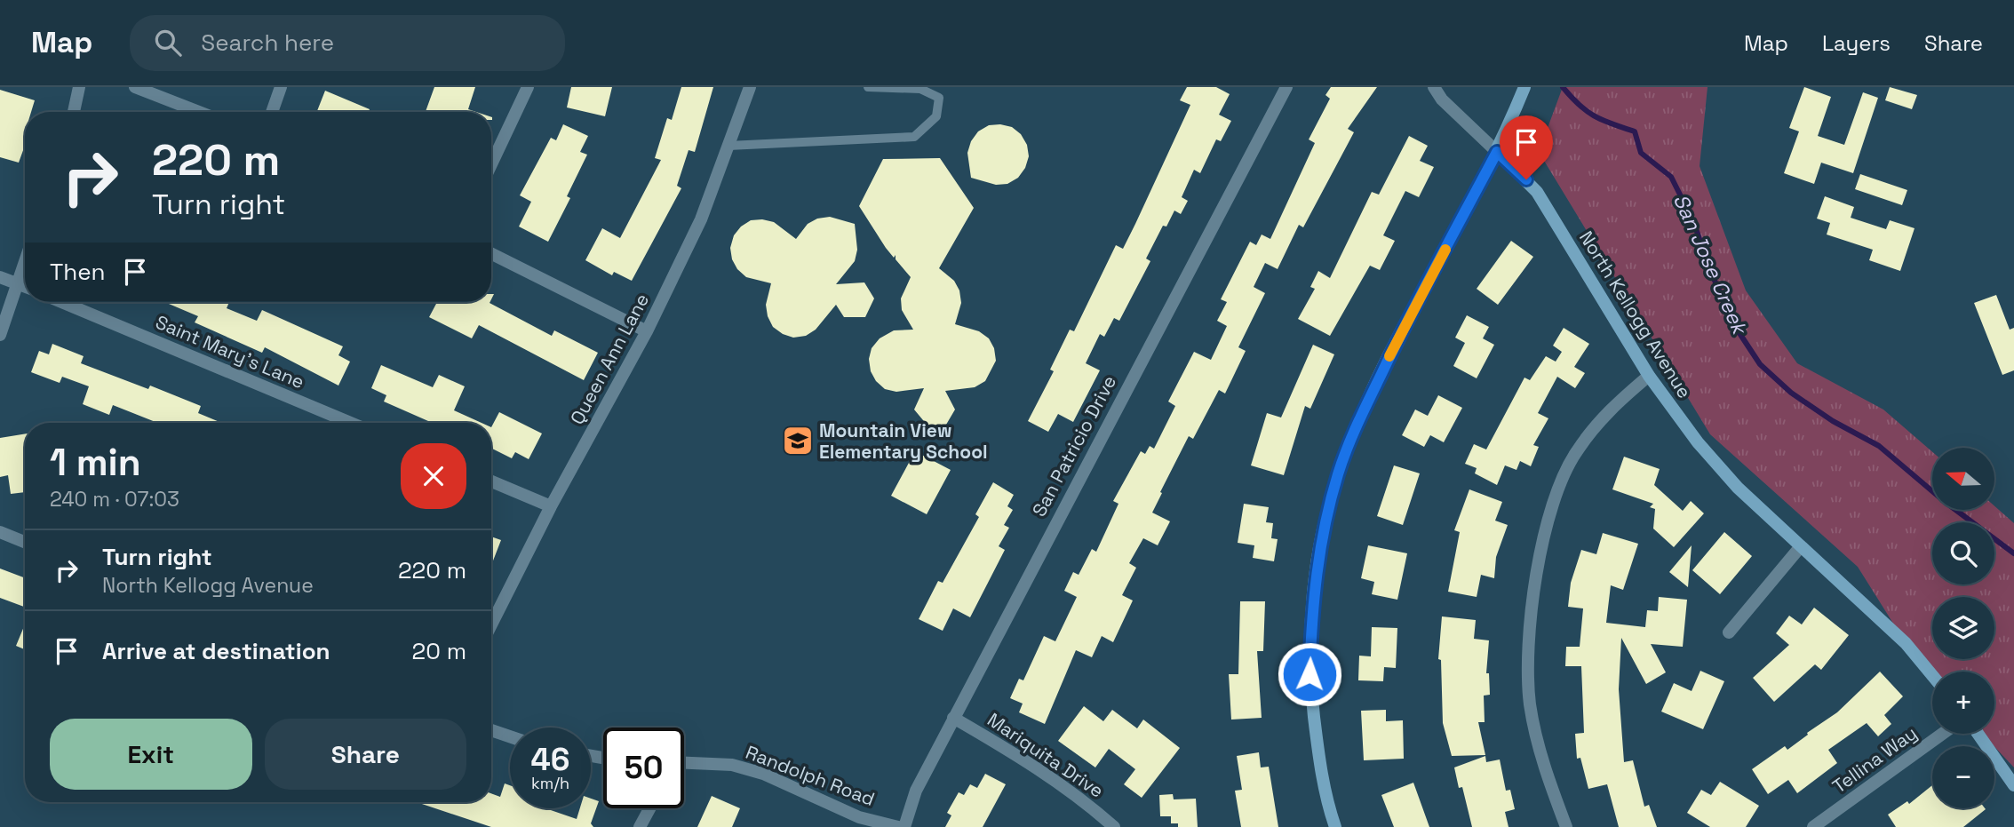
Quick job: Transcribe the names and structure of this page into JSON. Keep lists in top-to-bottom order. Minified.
{"streets":{"main road":["North Kellogg Avenue"],"street":["Saint Mary's Lane","Queen Ann Lane","San Patricio Drive","Mariquita Drive","Tellina Way","Randolph Road"]},"crossings":[["San Patricio Drive","Mariquita Drive"]],"water":["San Jose Creek"],"places":{"school or university":["Mountain View Elementary School"]},"north":"left","page":{"header":"Map","search":"Search here","nav":["Map","Layers","Share"],"turn":["220 m","Turn right"],"then":"Then","heading":["1 min","240 m · 07:03"],"map_buttons":["+","−"],"list":[{"name":"Turn right","note":"North Kellogg Avenue","value":"220 m"},{"name":"Arrive at destination","value":"20 m"}],"buttons":["Exit","Share"],"speed":"46 km/h","limit":"50"}}
